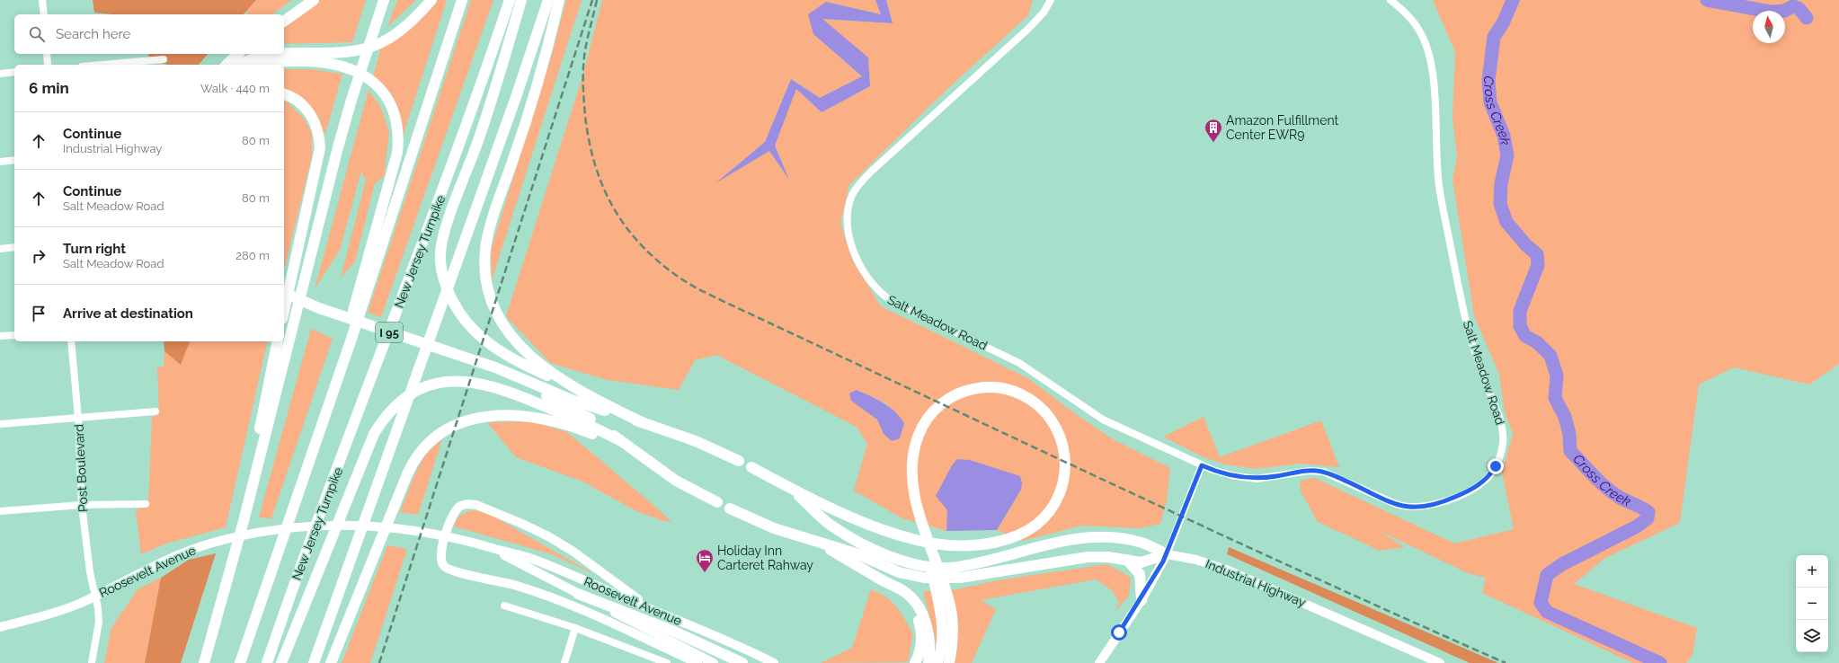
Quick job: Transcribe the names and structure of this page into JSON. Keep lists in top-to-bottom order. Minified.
{"streets":{"highway":["New Jersey Turnpike","I 95"],"main road":["Roosevelt Avenue","Industrial Highway"],"street":["Salt Meadow Road","Post Boulevard"]},"crossings":[["Post Boulevard","Roosevelt Avenue"]],"water":["Cross Creek"],"places":{"building":["Amazon Fulfillment Center EWR9"],"hotel":["Holiday Inn Carteret Rahway"]},"north":"top","page":{"search":"Search here","heading":["6 min","Walk · 440 m"],"list":[["Continue","Industrial Highway","80 m"],["Continue","Salt Meadow Road","80 m"],["Turn right","Salt Meadow Road","280 m"],"Arrive at destination"],"map_buttons":["+","−"]}}
